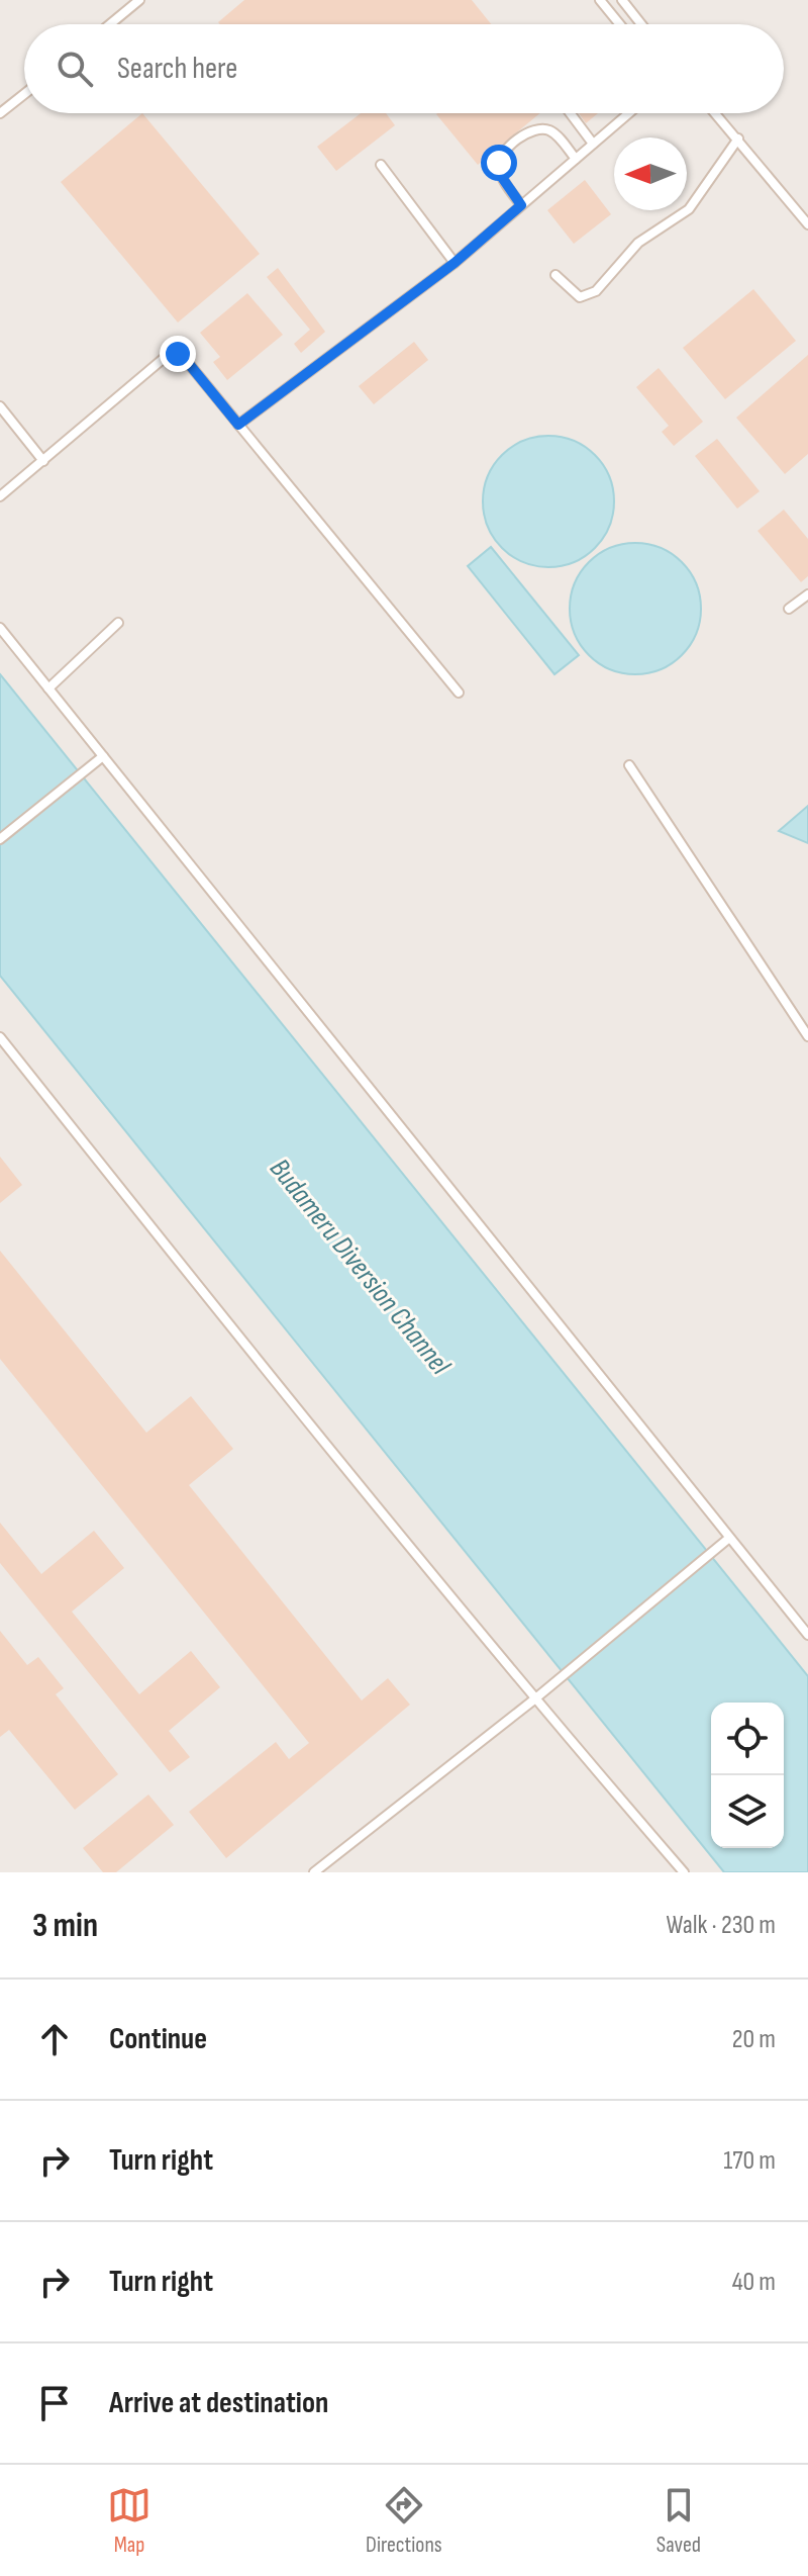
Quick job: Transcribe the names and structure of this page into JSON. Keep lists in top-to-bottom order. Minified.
{"water":["Budameru Diversion Channel"],"north":"left","page":{"search":"Search here","heading":["3 min","Walk · 230 m"],"list":[["Continue","20 m"],["Turn right","170 m"],["Turn right","40 m"],"Arrive at destination"],"nav":["Map","Directions","Saved"]}}
